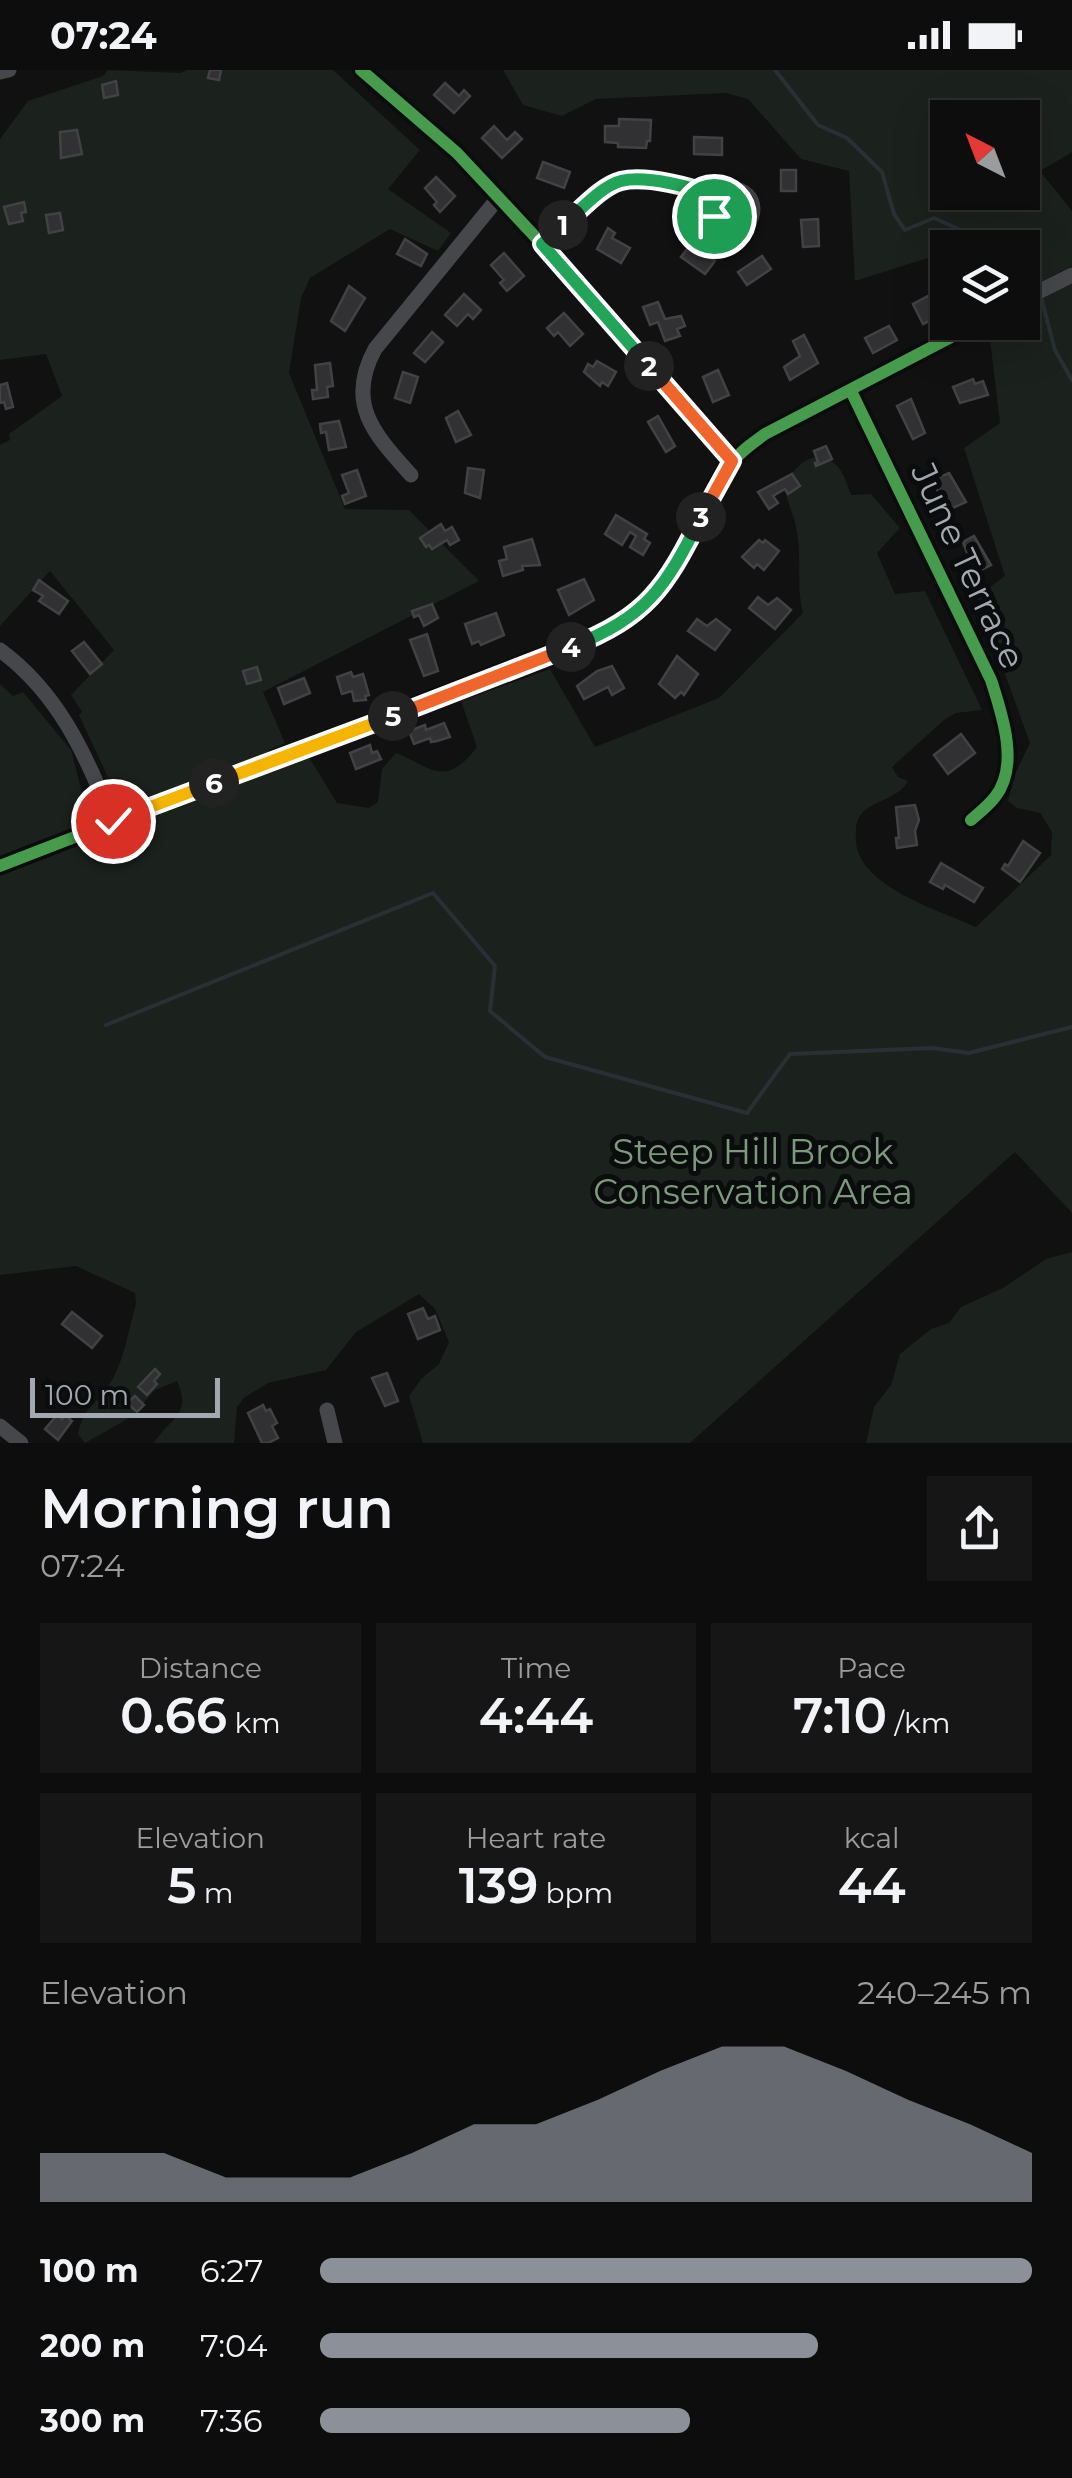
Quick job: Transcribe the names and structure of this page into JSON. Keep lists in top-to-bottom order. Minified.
{"streets":{"street":["June Terrace"]},"parks":["Steep Hill Brook Conservation Area"],"scale_bar":"100 m","north":"top left","page":{"status":"07:24","pins":["1","2","3","4","5","6"],"scale":"100 m","heading":["Morning run","07:24"],"stats":[["Distance","0.66 km"],["Time","4:44"],["Pace","7:10 /km"],["Elevation","5 m"],["Heart rate","139 bpm"],["kcal","44"]],"chart":["Elevation","240–245 m"],"list":[{"name":"100 m","note":"6:27"},{"name":"200 m","note":"7:04"},{"name":"300 m","note":"7:36"}]}}
